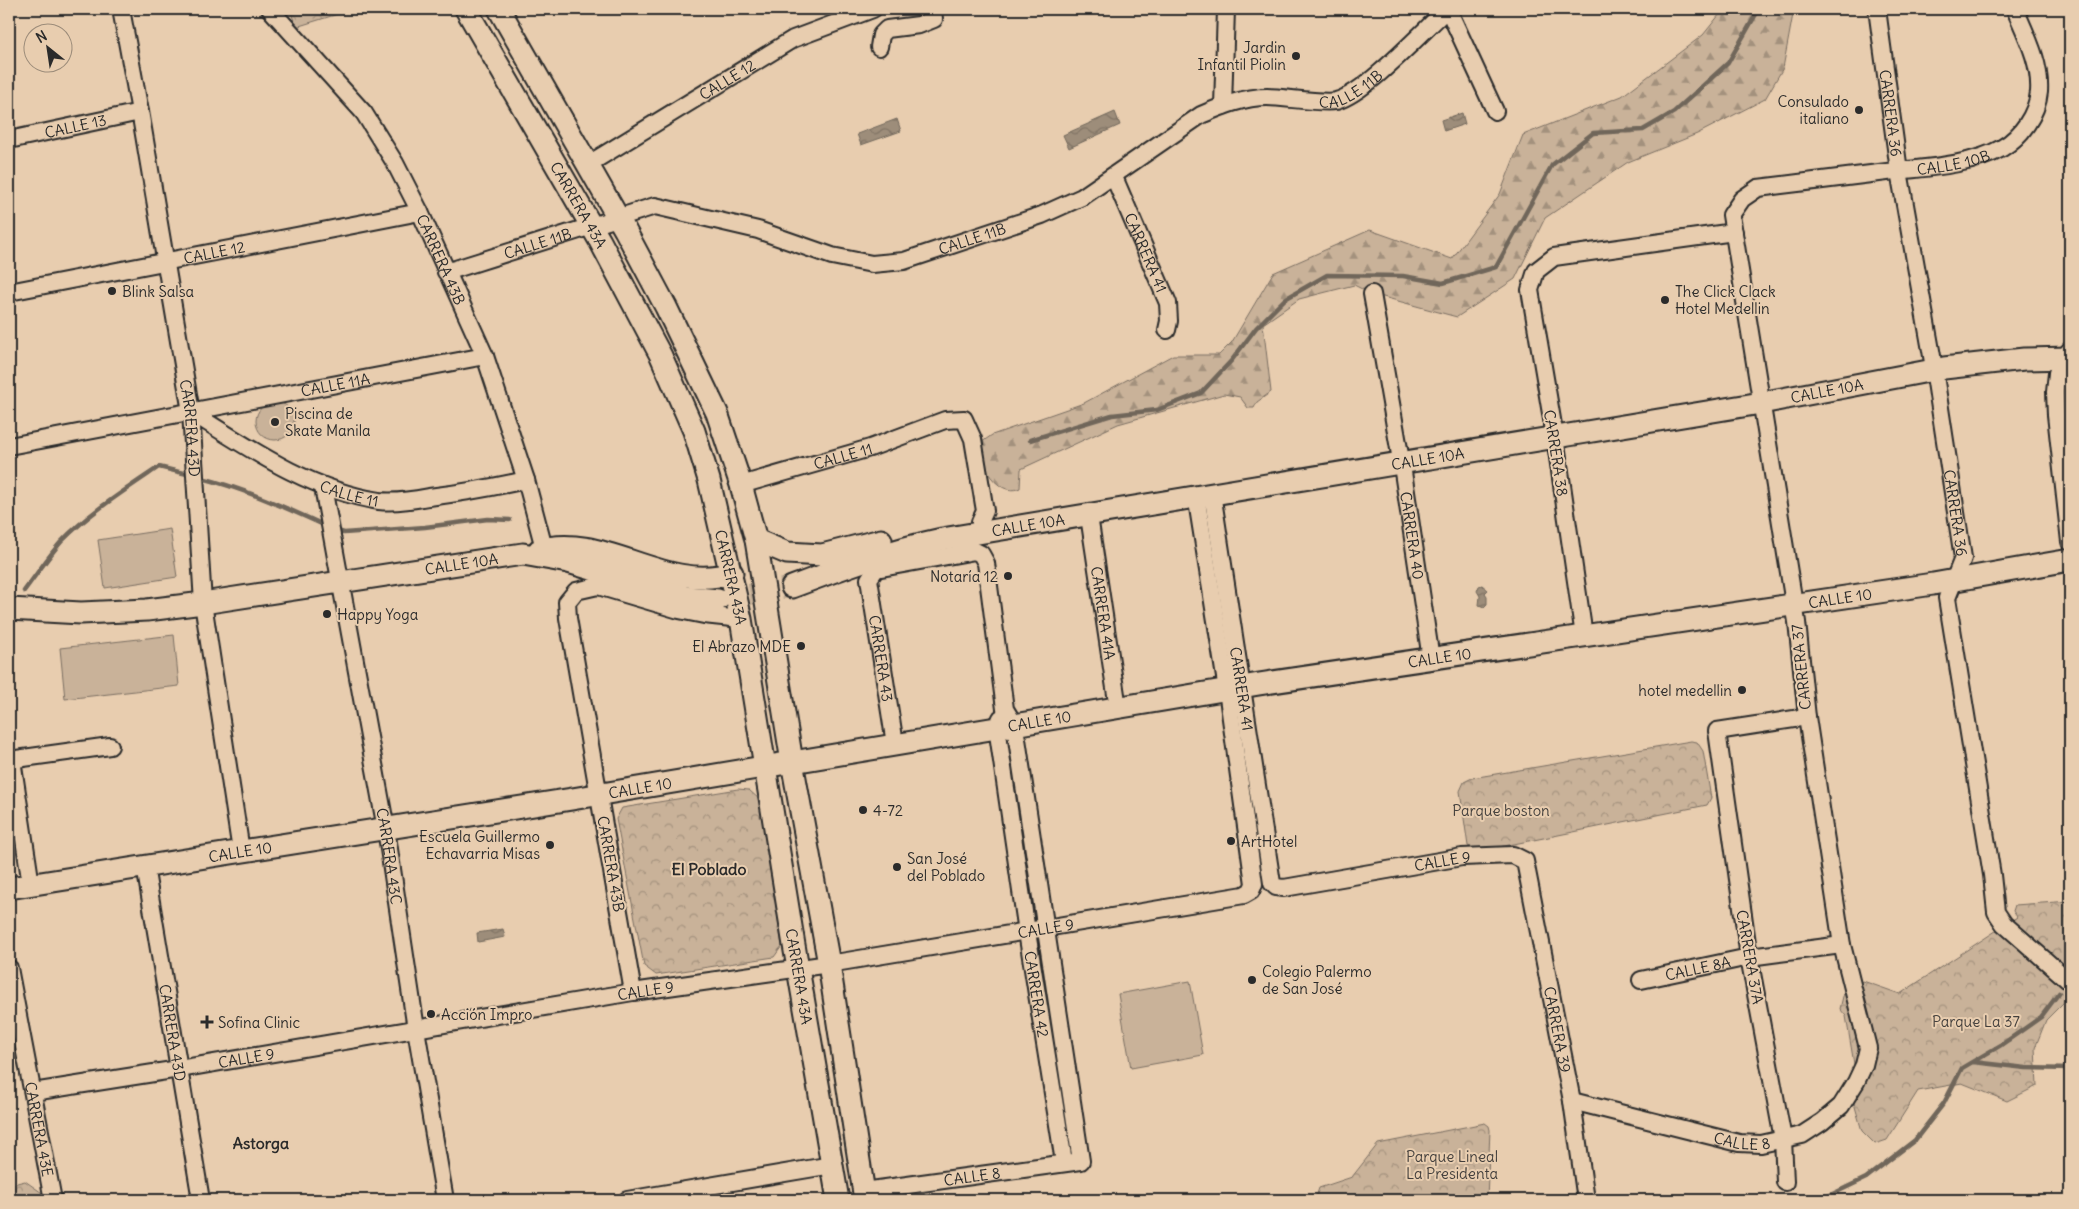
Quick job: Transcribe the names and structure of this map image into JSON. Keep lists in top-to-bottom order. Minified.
{"streets":{"main road":["CARRERA 43A","CALLE 10A","CALLE 10"],"street":["CALLE 12","CALLE 11B","CARRERA 36","CALLE 13","CALLE 10B","CARRERA 41","CARRERA 43B","CALLE 11A","CARRERA 43D","CARRERA 38","CALLE 11","CARRERA 40","CARRERA 41A","CARRERA 43","CARRERA 37","CARRERA 43C","CALLE 9","CARRERA 37A","CALLE 8A","CARRERA 42","CARRERA 39","CARRERA 43E","CALLE 8"]},"crossings":[["CALLE 12","CARRERA 43A"],["CALLE 12","CARRERA 43B"],["CALLE 12","CARRERA 43D"],["CALLE 11B","CARRERA 43A"],["CALLE 11B","CARRERA 41"],["CALLE 11B","CARRERA 43B"],["CARRERA 36","CALLE 10B"],["CARRERA 36","CALLE 10A"],["CARRERA 36","CALLE 10"],["CALLE 13","CARRERA 43D"],["CALLE 10B","CARRERA 37"],["CARRERA 43A","CARRERA 43B"],["CARRERA 43A","CALLE 11"],["CARRERA 43A","CALLE 10"],["CARRERA 43A","CALLE 9"],["CARRERA 43A","CALLE 8"],["CARRERA 41","CALLE 10A"],["CARRERA 41","CALLE 10"],["CARRERA 41","CALLE 9"],["CARRERA 43B","CALLE 11A"],["CARRERA 43B","CALLE 11"],["CARRERA 43B","CALLE 10"],["CARRERA 43B","CALLE 9"],["CALLE 11A","CARRERA 43D"],["CALLE 11A","CALLE 11"],["CALLE 10A","CARRERA 43D"],["CALLE 10A","CARRERA 38"],["CALLE 10A","CARRERA 40"],["CALLE 10A","CARRERA 41A"],["CALLE 10A","CARRERA 43"],["CALLE 10A","CARRERA 37"],["CALLE 10A","CARRERA 43C"],["CALLE 10A","CARRERA 42"],["CARRERA 43D","CALLE 11"],["CARRERA 43D","CALLE 10"],["CARRERA 43D","CALLE 9"],["CARRERA 38","CALLE 10"],["CARRERA 38","CARRERA 37"],["CALLE 11","CARRERA 43C"],["CARRERA 40","CALLE 10"],["CALLE 10","CARRERA 41A"],["CALLE 10","CARRERA 43"],["CALLE 10","CARRERA 37"],["CALLE 10","CARRERA 43C"],["CALLE 10","CARRERA 42"],["CARRERA 37","CARRERA 37A"],["CARRERA 37","CALLE 8A"],["CARRERA 37","CALLE 8"],["CARRERA 43C","CALLE 9"],["CALLE 9","CARRERA 42"],["CALLE 9","CARRERA 39"],["CALLE 9","CARRERA 43E"],["CARRERA 37A","CALLE 8A"],["CARRERA 37A","CALLE 8"],["CARRERA 42","CALLE 8"],["CARRERA 39","CALLE 8"]],"districts":["El Poblado","Astorga"],"parks":["Parque boston","Parque La 37","Parque Lineal La Presidenta"],"places":{"other":["Jardin Infantil Piolin","Consulado italiano","Blink Salsa","The Click Clack Hotel Medellin","Piscina de Skate Manila","Notaría 12","Happy Yoga","El Abrazo MDE","hotel medellin","4-72","ArtHotel","Escuela Guillermo Echavarria Misas","San José del Poblado","Colegio Palermo de San José","Acción Impro"],"health":["Sofina Clinic"]},"north":"top left"}
